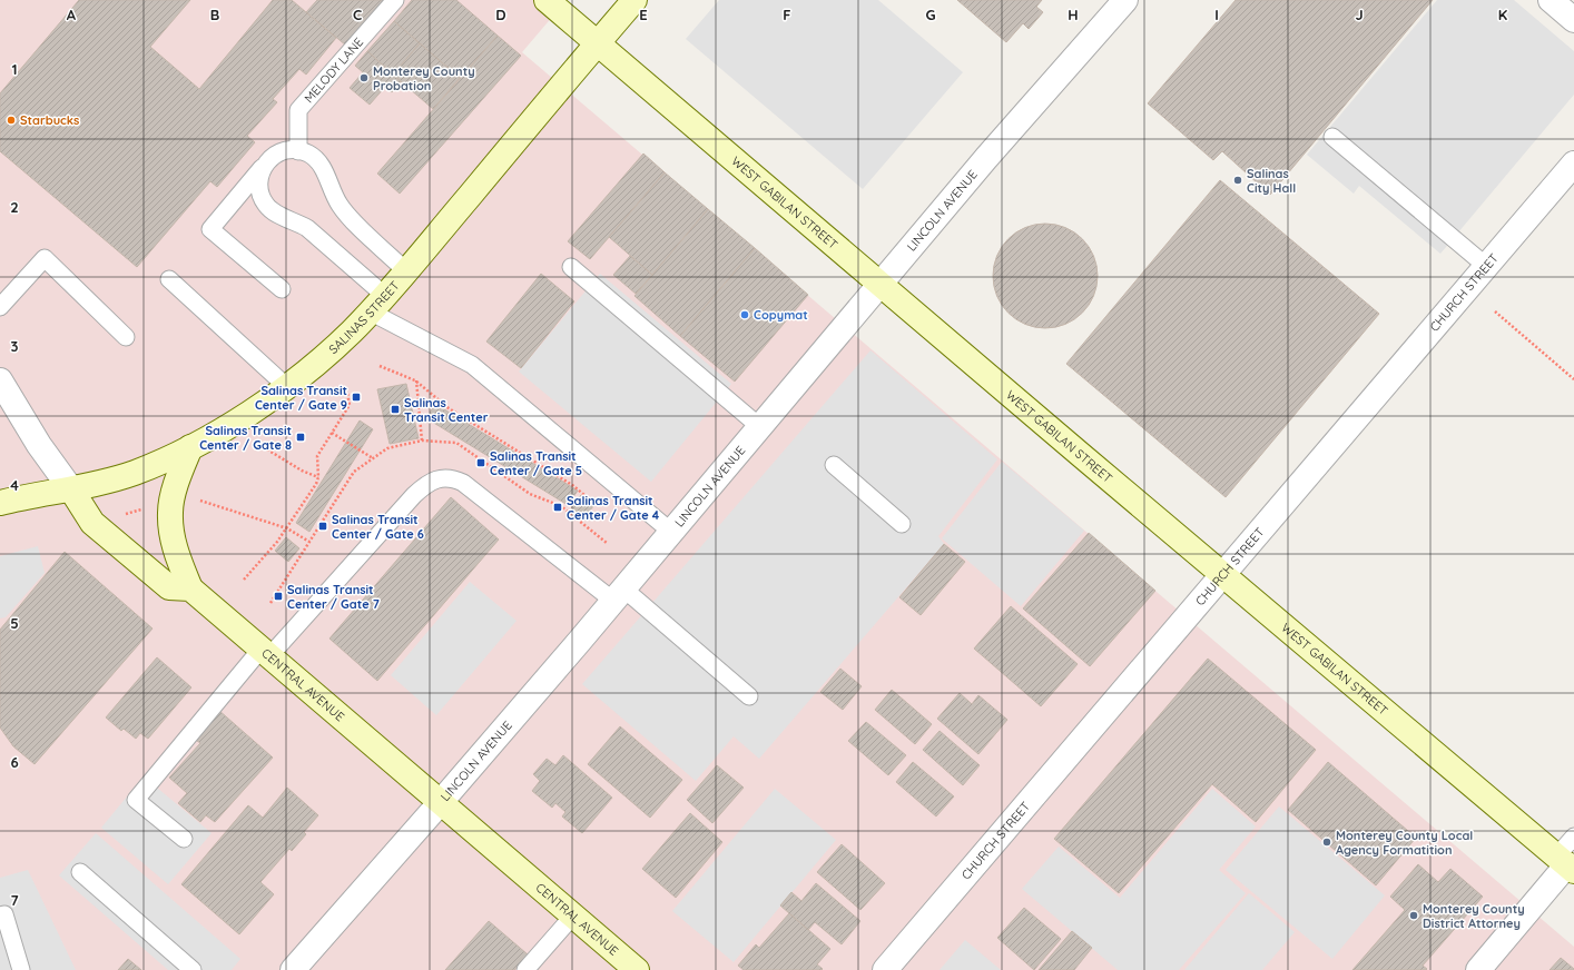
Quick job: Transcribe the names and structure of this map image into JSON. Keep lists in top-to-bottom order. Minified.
{"streets":{"street":["WEST GABILAN STREET","LINCOLN AVENUE","CHURCH STREET","SALINAS STREET","CENTRAL AVENUE"],"lane":["MELODY LANE"]},"crossings":[["WEST GABILAN STREET","LINCOLN AVENUE"],["WEST GABILAN STREET","CHURCH STREET"],["WEST GABILAN STREET","SALINAS STREET"],["LINCOLN AVENUE","CENTRAL AVENUE"]],"places":{"other":["Monterey County Probation","Starbucks","Salinas City Hall","Copymat","Monterey County Local Agency Formatition","Monterey County District Attorney"],"transit":["Salinas Transit Center / Gate 9","Salinas Transit Center","Salinas Transit Center / Gate 8","Salinas Transit Center / Gate 5","Salinas Transit Center / Gate 4","Salinas Transit Center / Gate 6","Salinas Transit Center / Gate 7"]},"grid":{"columns":["A","B","C","D","E","F","G","H","I","J","K"],"rows":["1","2","3","4","5","6","7"]}}
